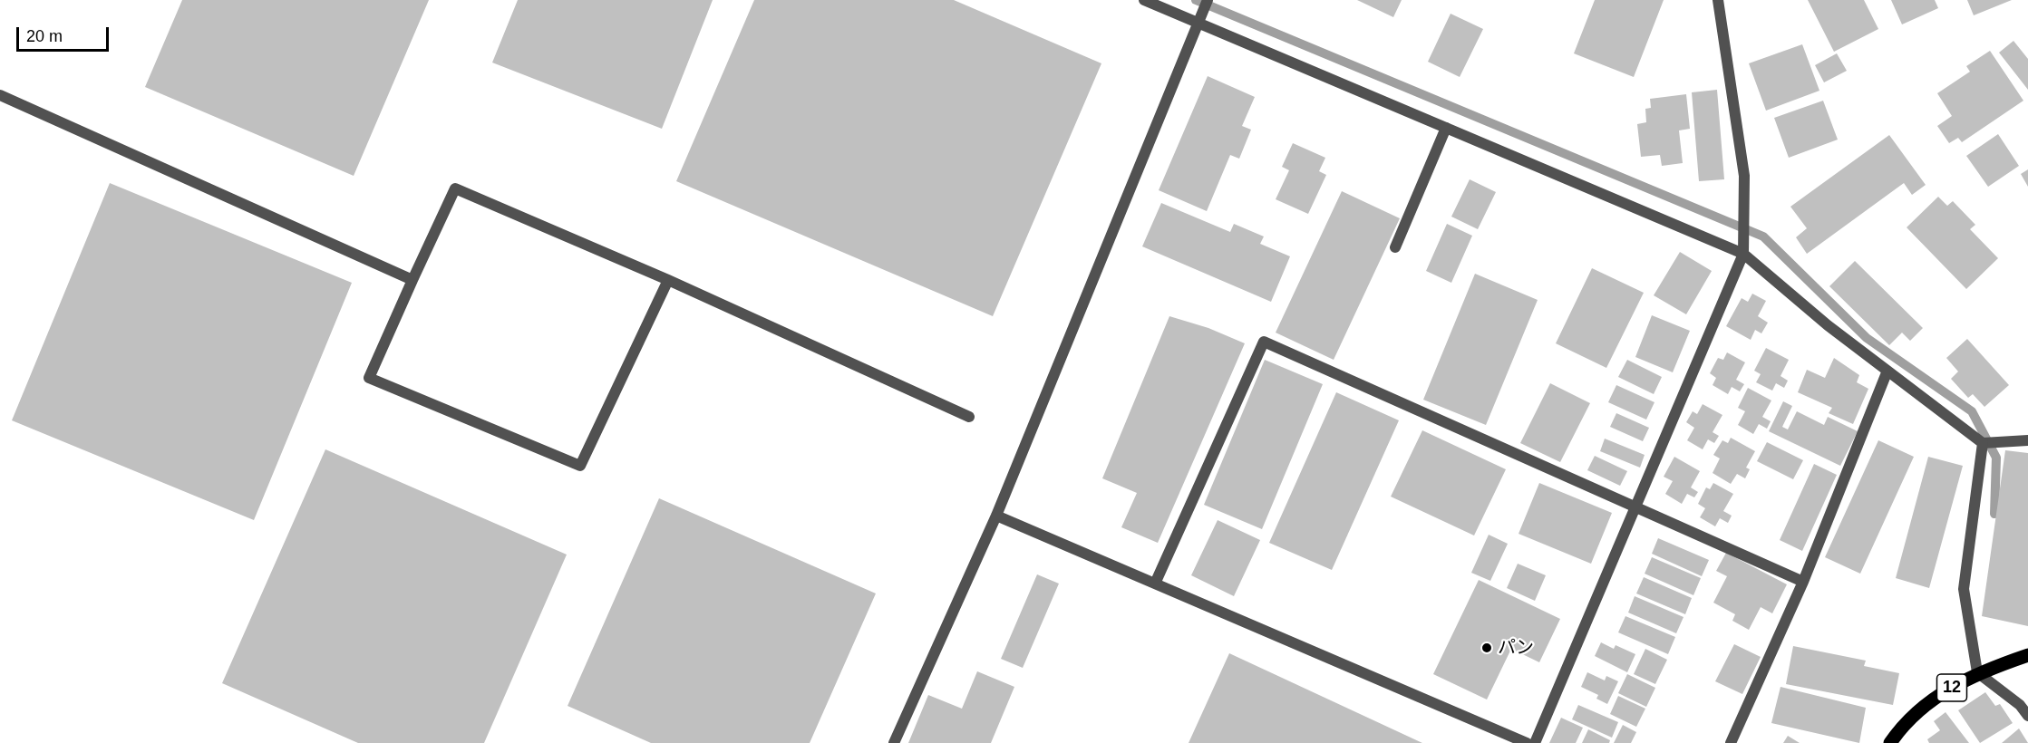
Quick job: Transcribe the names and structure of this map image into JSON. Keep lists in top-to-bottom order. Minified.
{"streets":{"main road":["12"]},"places":["パン"],"scale_bar":"20 m"}
